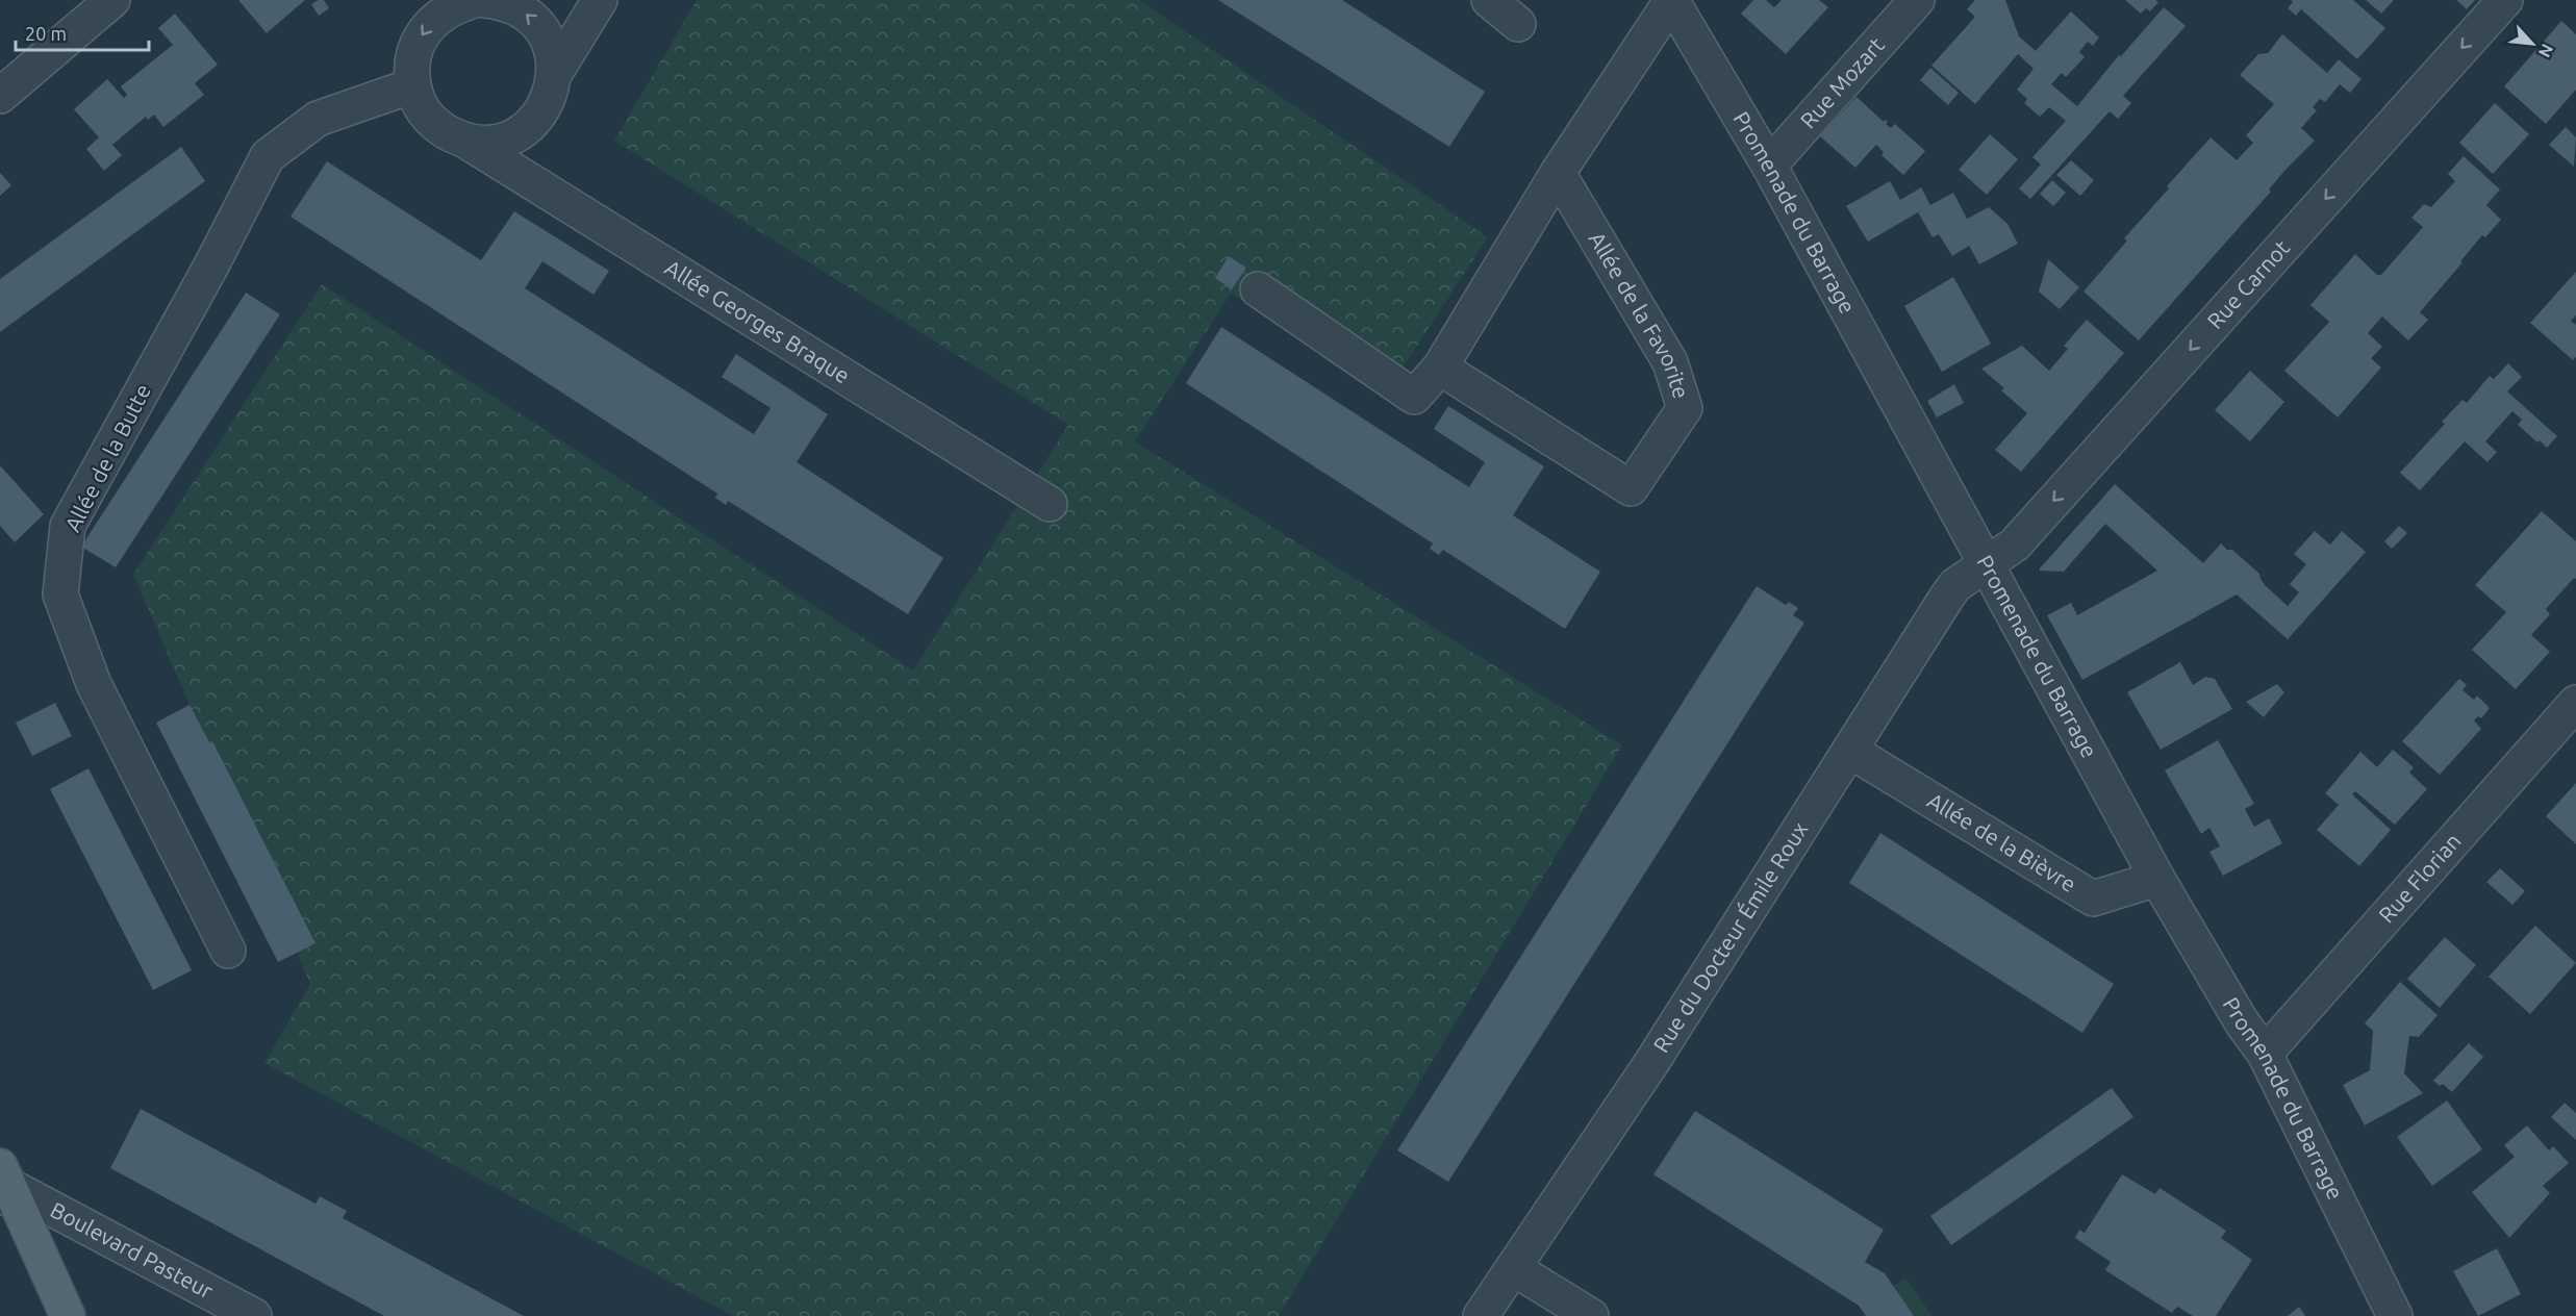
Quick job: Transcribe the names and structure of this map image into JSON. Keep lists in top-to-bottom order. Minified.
{"streets":{"main road":["Boulevard Pasteur"],"street":["Rue Mozart","Promenade du Barrage","Rue Carnot","Allée de la Favorite","Allée Georges Braque","Allée de la Butte","Allée de la Bièvre","Rue Florian","Rue du Docteur Émile Roux"]},"crossings":[["Rue Mozart","Promenade du Barrage"],["Promenade du Barrage","Rue Carnot"],["Promenade du Barrage","Allée de la Bièvre"],["Promenade du Barrage","Rue Florian"],["Promenade du Barrage","Rue du Docteur Émile Roux"],["Rue Carnot","Rue du Docteur Émile Roux"],["Allée Georges Braque","Allée de la Butte"],["Allée de la Bièvre","Rue du Docteur Émile Roux"]],"one_way":["Rue Carnot"],"scale_bar":"20 m","north":"bottom right"}
